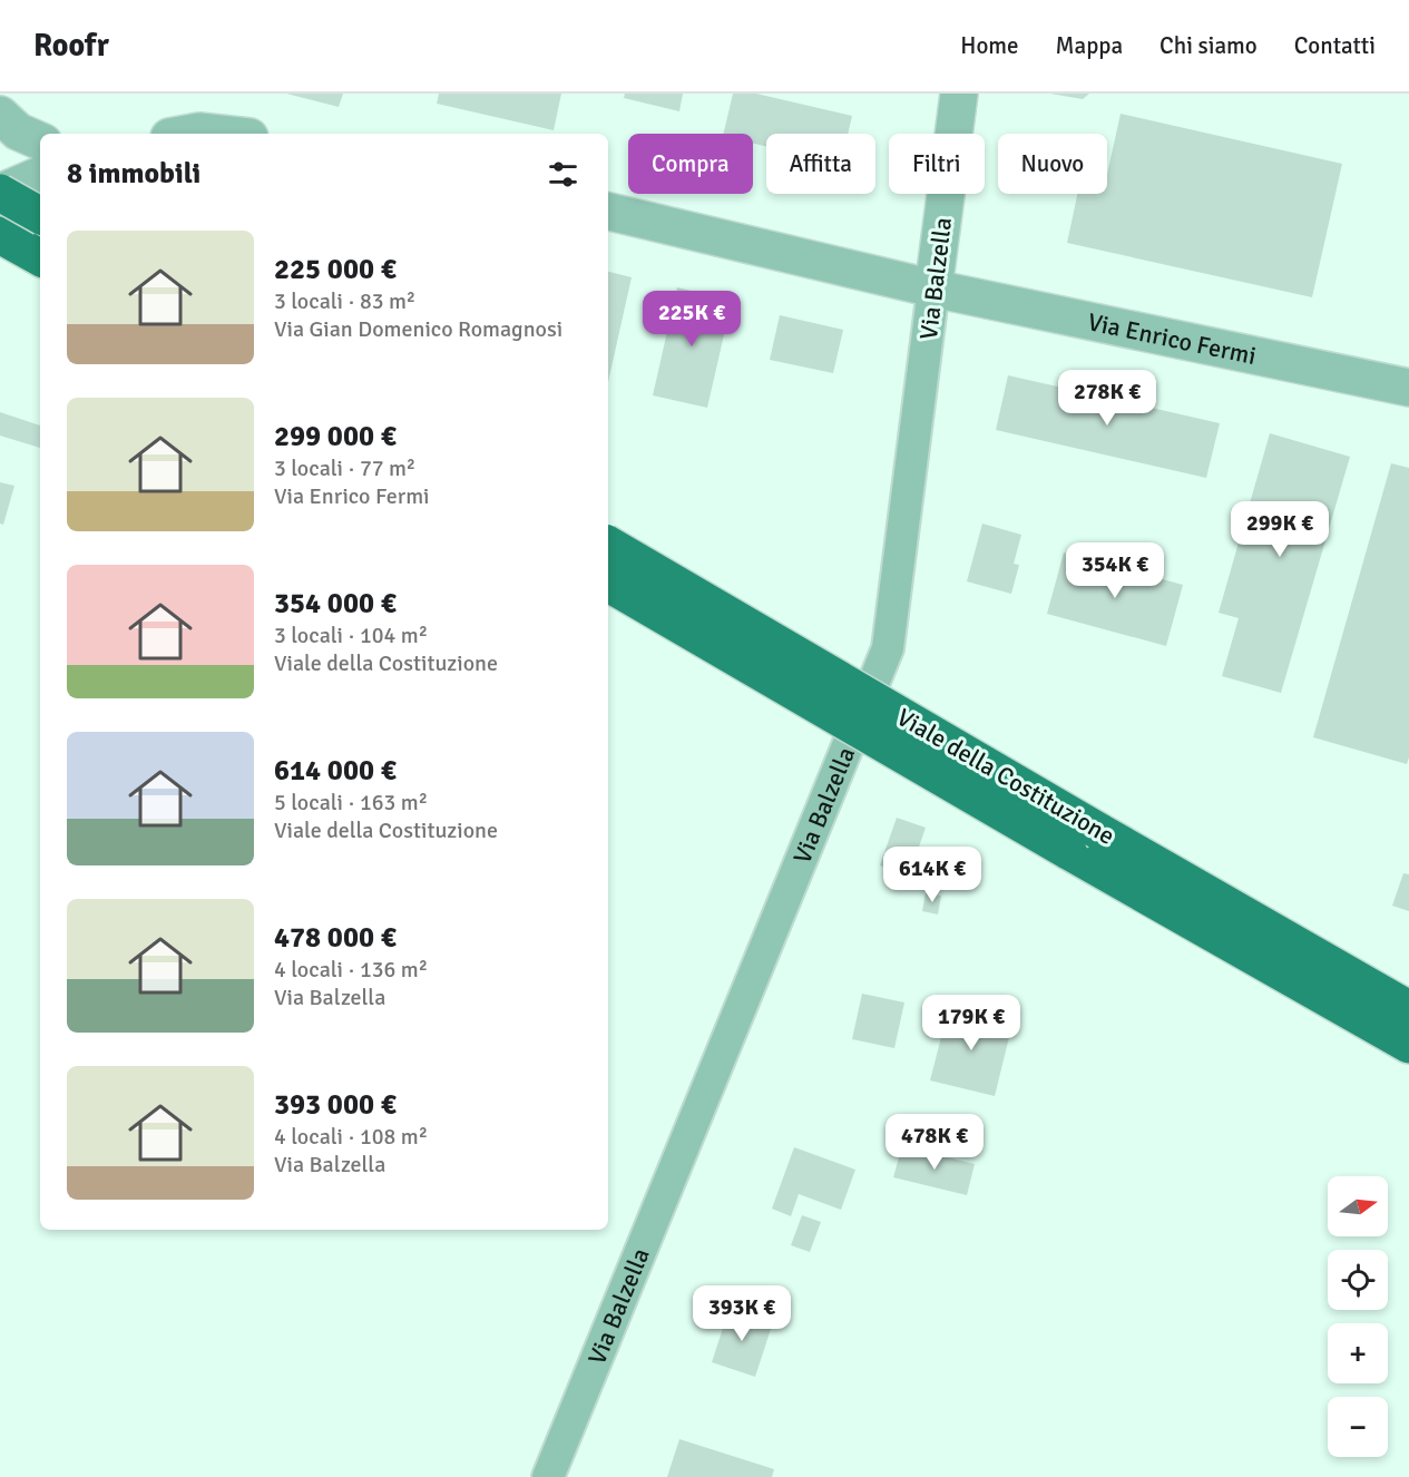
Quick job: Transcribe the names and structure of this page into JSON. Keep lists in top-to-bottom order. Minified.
{"streets":{"highway":["Viale della Costituzione"],"street":["Via Balzella","Via Enrico Fermi"]},"crossings":[["Via Balzella","Via Enrico Fermi"]],"north":"right","page":{"header":"Roofr","nav":["Home","Mappa","Chi siamo","Contatti"],"chip":["Compra","Affitta","Filtri","Nuovo"],"heading":"8 immobili","list":[{"name":"225 000 €","note":"3 locali · 83 m² · Via Gian Domenico Romagnosi"},{"name":"299 000 €","note":"3 locali · 77 m² · Via Enrico Fermi"},{"name":"354 000 €","note":"3 locali · 104 m² · Viale della Costituzione"},{"name":"614 000 €","note":"5 locali · 163 m² · Viale della Costituzione"},{"name":"478 000 €","note":"4 locali · 136 m² · Via Balzella"},{"name":"393 000 €","note":"4 locali · 108 m² · Via Balzella"}],"price":["225K €","278K €","299K €","354K €","614K €","179K €","478K €","393K €"],"map_buttons":["+","−"]}}
